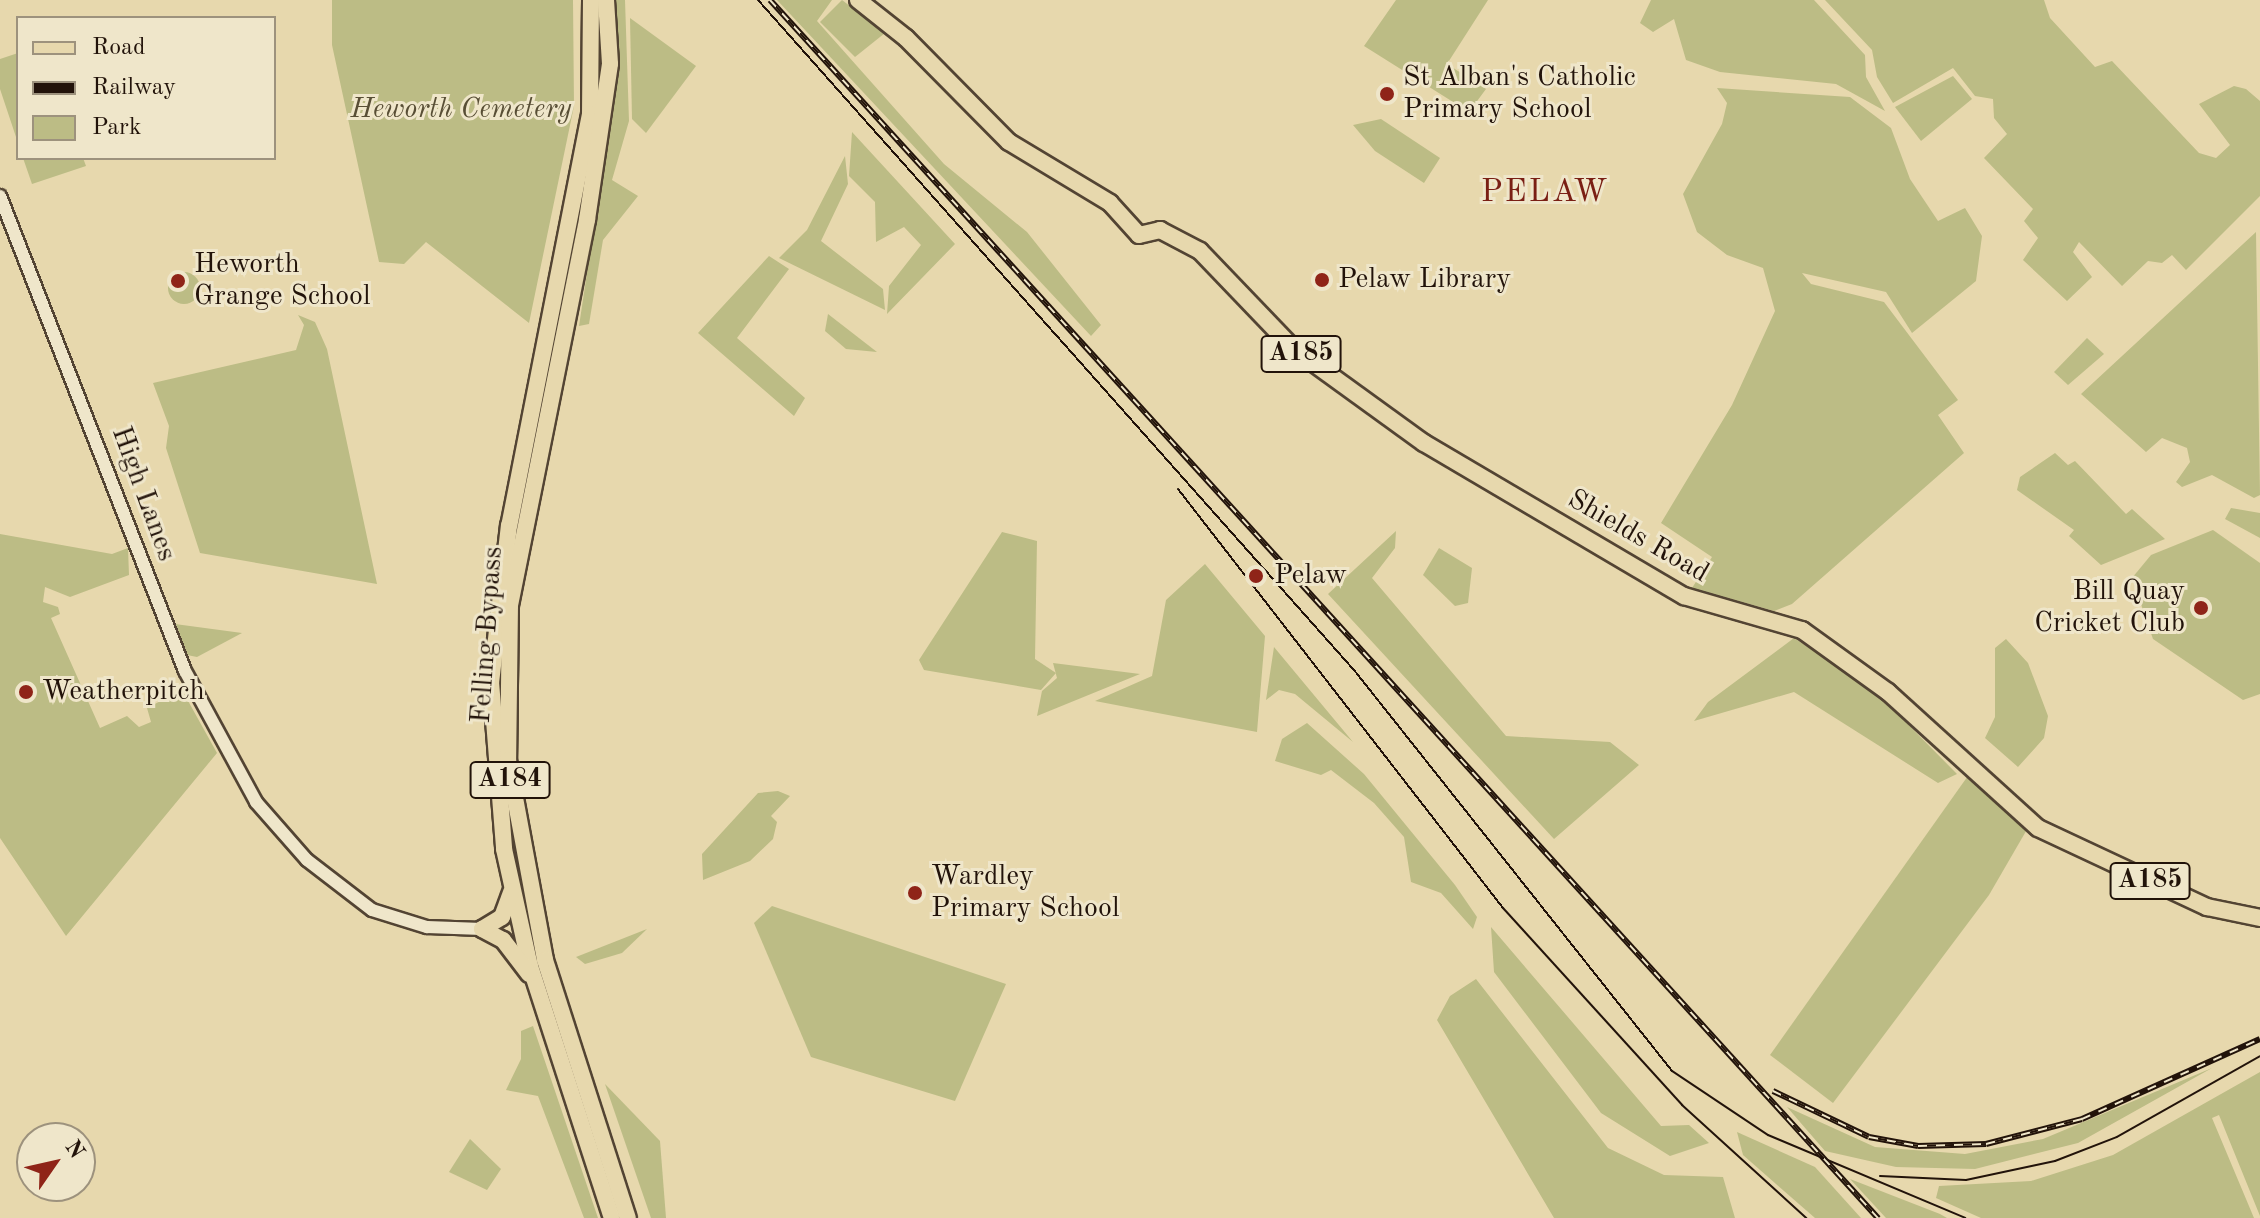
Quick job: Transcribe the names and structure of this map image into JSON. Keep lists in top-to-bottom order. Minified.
{"streets":{"main road":["A185","Shields Road","Felling Bypass","A184"],"street":["High Lanes"]},"districts":["PELAW"],"parks":["Heworth Cemetery"],"places":["St Alban's Catholic Primary School","Pelaw Library","Heworth Grange School","Pelaw","Bill Quay Cricket Club","Weatherpitch","Wardley Primary School"],"legend":["Road","Railway","Park"],"north":"top right"}
